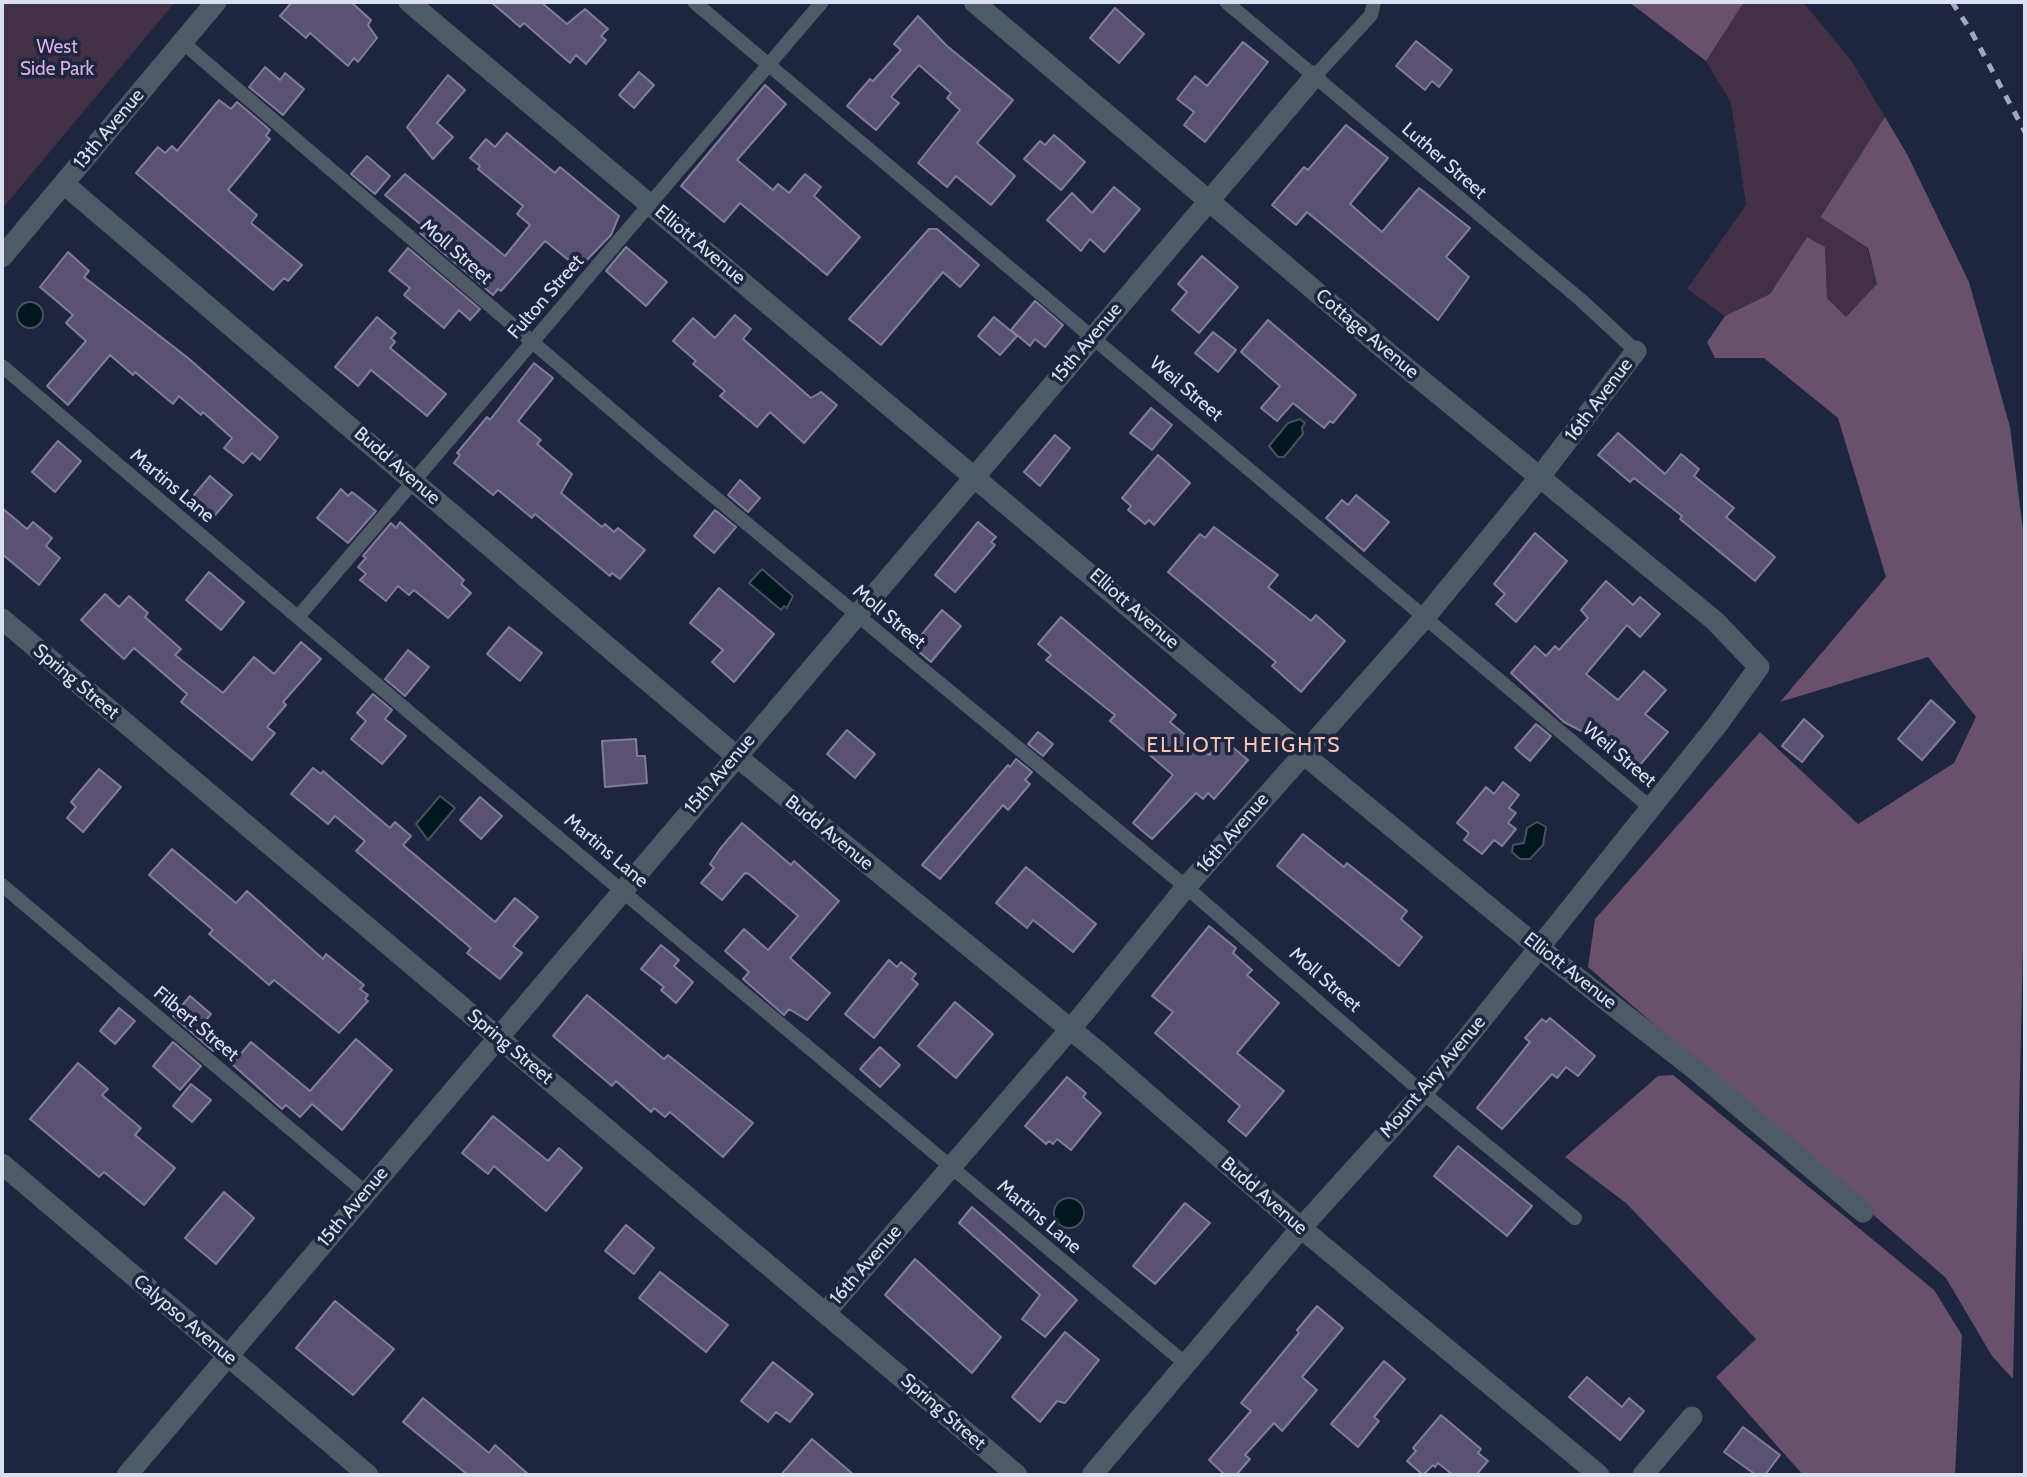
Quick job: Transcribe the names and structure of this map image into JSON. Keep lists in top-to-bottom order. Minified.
{"streets":{"street":["13th Avenue","Elliott Avenue","Cottage Avenue","15th Avenue","16th Avenue","Budd Avenue","Spring Street","Mount Airy Avenue","Calypso Avenue"],"lane":["Luther Street","Moll Street","Fulton Street","Weil Street","Martins Lane","Filbert Street"]},"crossings":[["13th Avenue","Moll Street"],["13th Avenue","Budd Avenue"],["Luther Street","15th Avenue"],["Luther Street","16th Avenue"],["Elliott Avenue","Fulton Street"],["Elliott Avenue","15th Avenue"],["Elliott Avenue","16th Avenue"],["Elliott Avenue","Mount Airy Avenue"],["Moll Street","Fulton Street"],["Moll Street","15th Avenue"],["Moll Street","16th Avenue"],["Moll Street","Mount Airy Avenue"],["Fulton Street","Weil Street"],["Fulton Street","Budd Avenue"],["Fulton Street","Martins Lane"],["Cottage Avenue","15th Avenue"],["Cottage Avenue","16th Avenue"],["Cottage Avenue","Mount Airy Avenue"],["15th Avenue","Weil Street"],["15th Avenue","Budd Avenue"],["15th Avenue","Martins Lane"],["15th Avenue","Spring Street"],["15th Avenue","Filbert Street"],["15th Avenue","Calypso Avenue"],["Weil Street","16th Avenue"],["Weil Street","Mount Airy Avenue"],["16th Avenue","Budd Avenue"],["16th Avenue","Martins Lane"],["16th Avenue","Spring Street"],["Budd Avenue","Mount Airy Avenue"],["Martins Lane","Mount Airy Avenue"]],"districts":["ELLIOTT HEIGHTS"],"parks":["West Side Park"]}
